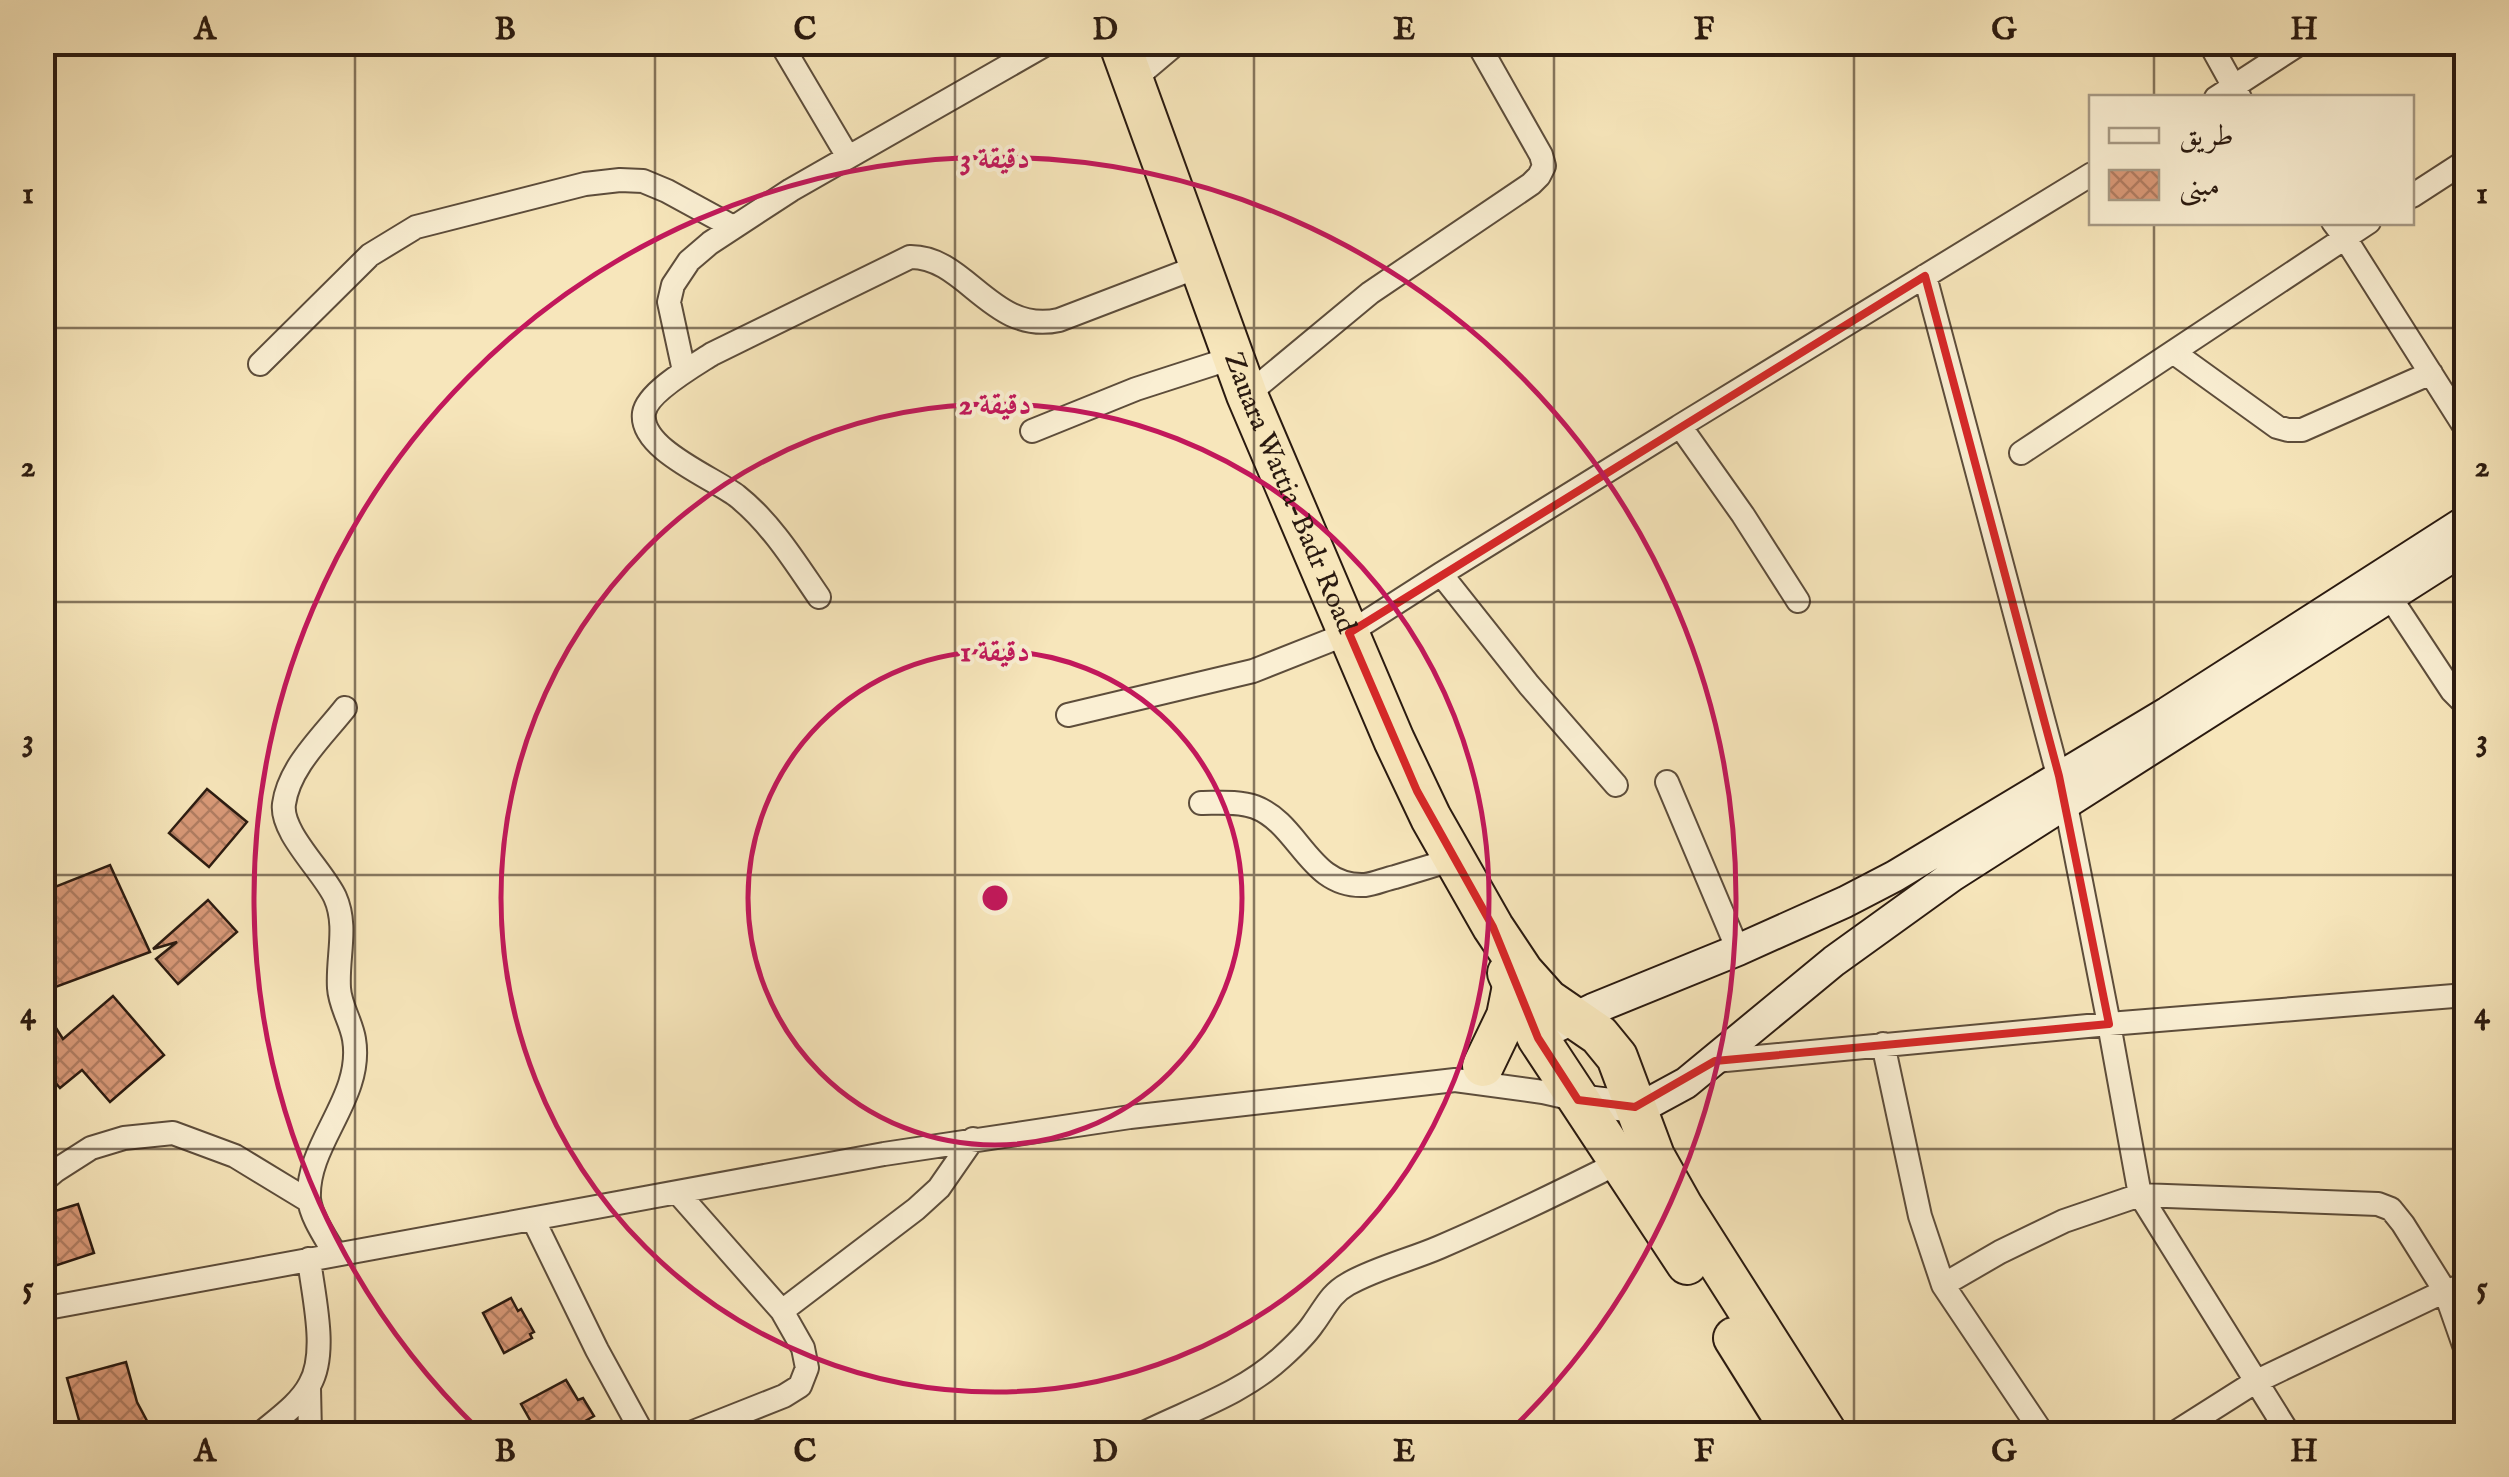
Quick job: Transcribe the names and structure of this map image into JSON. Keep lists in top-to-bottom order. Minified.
{"streets":{"highway":["Zauara Wattia-Badr Road"]},"legend":["طريق","مبنى"],"grid":{"columns":["A","B","C","D","E","F","G","H"],"rows":["1","2","3","4","5"]},"rings":["3 دقيقة","2 دقيقة","1 دقيقة"]}
